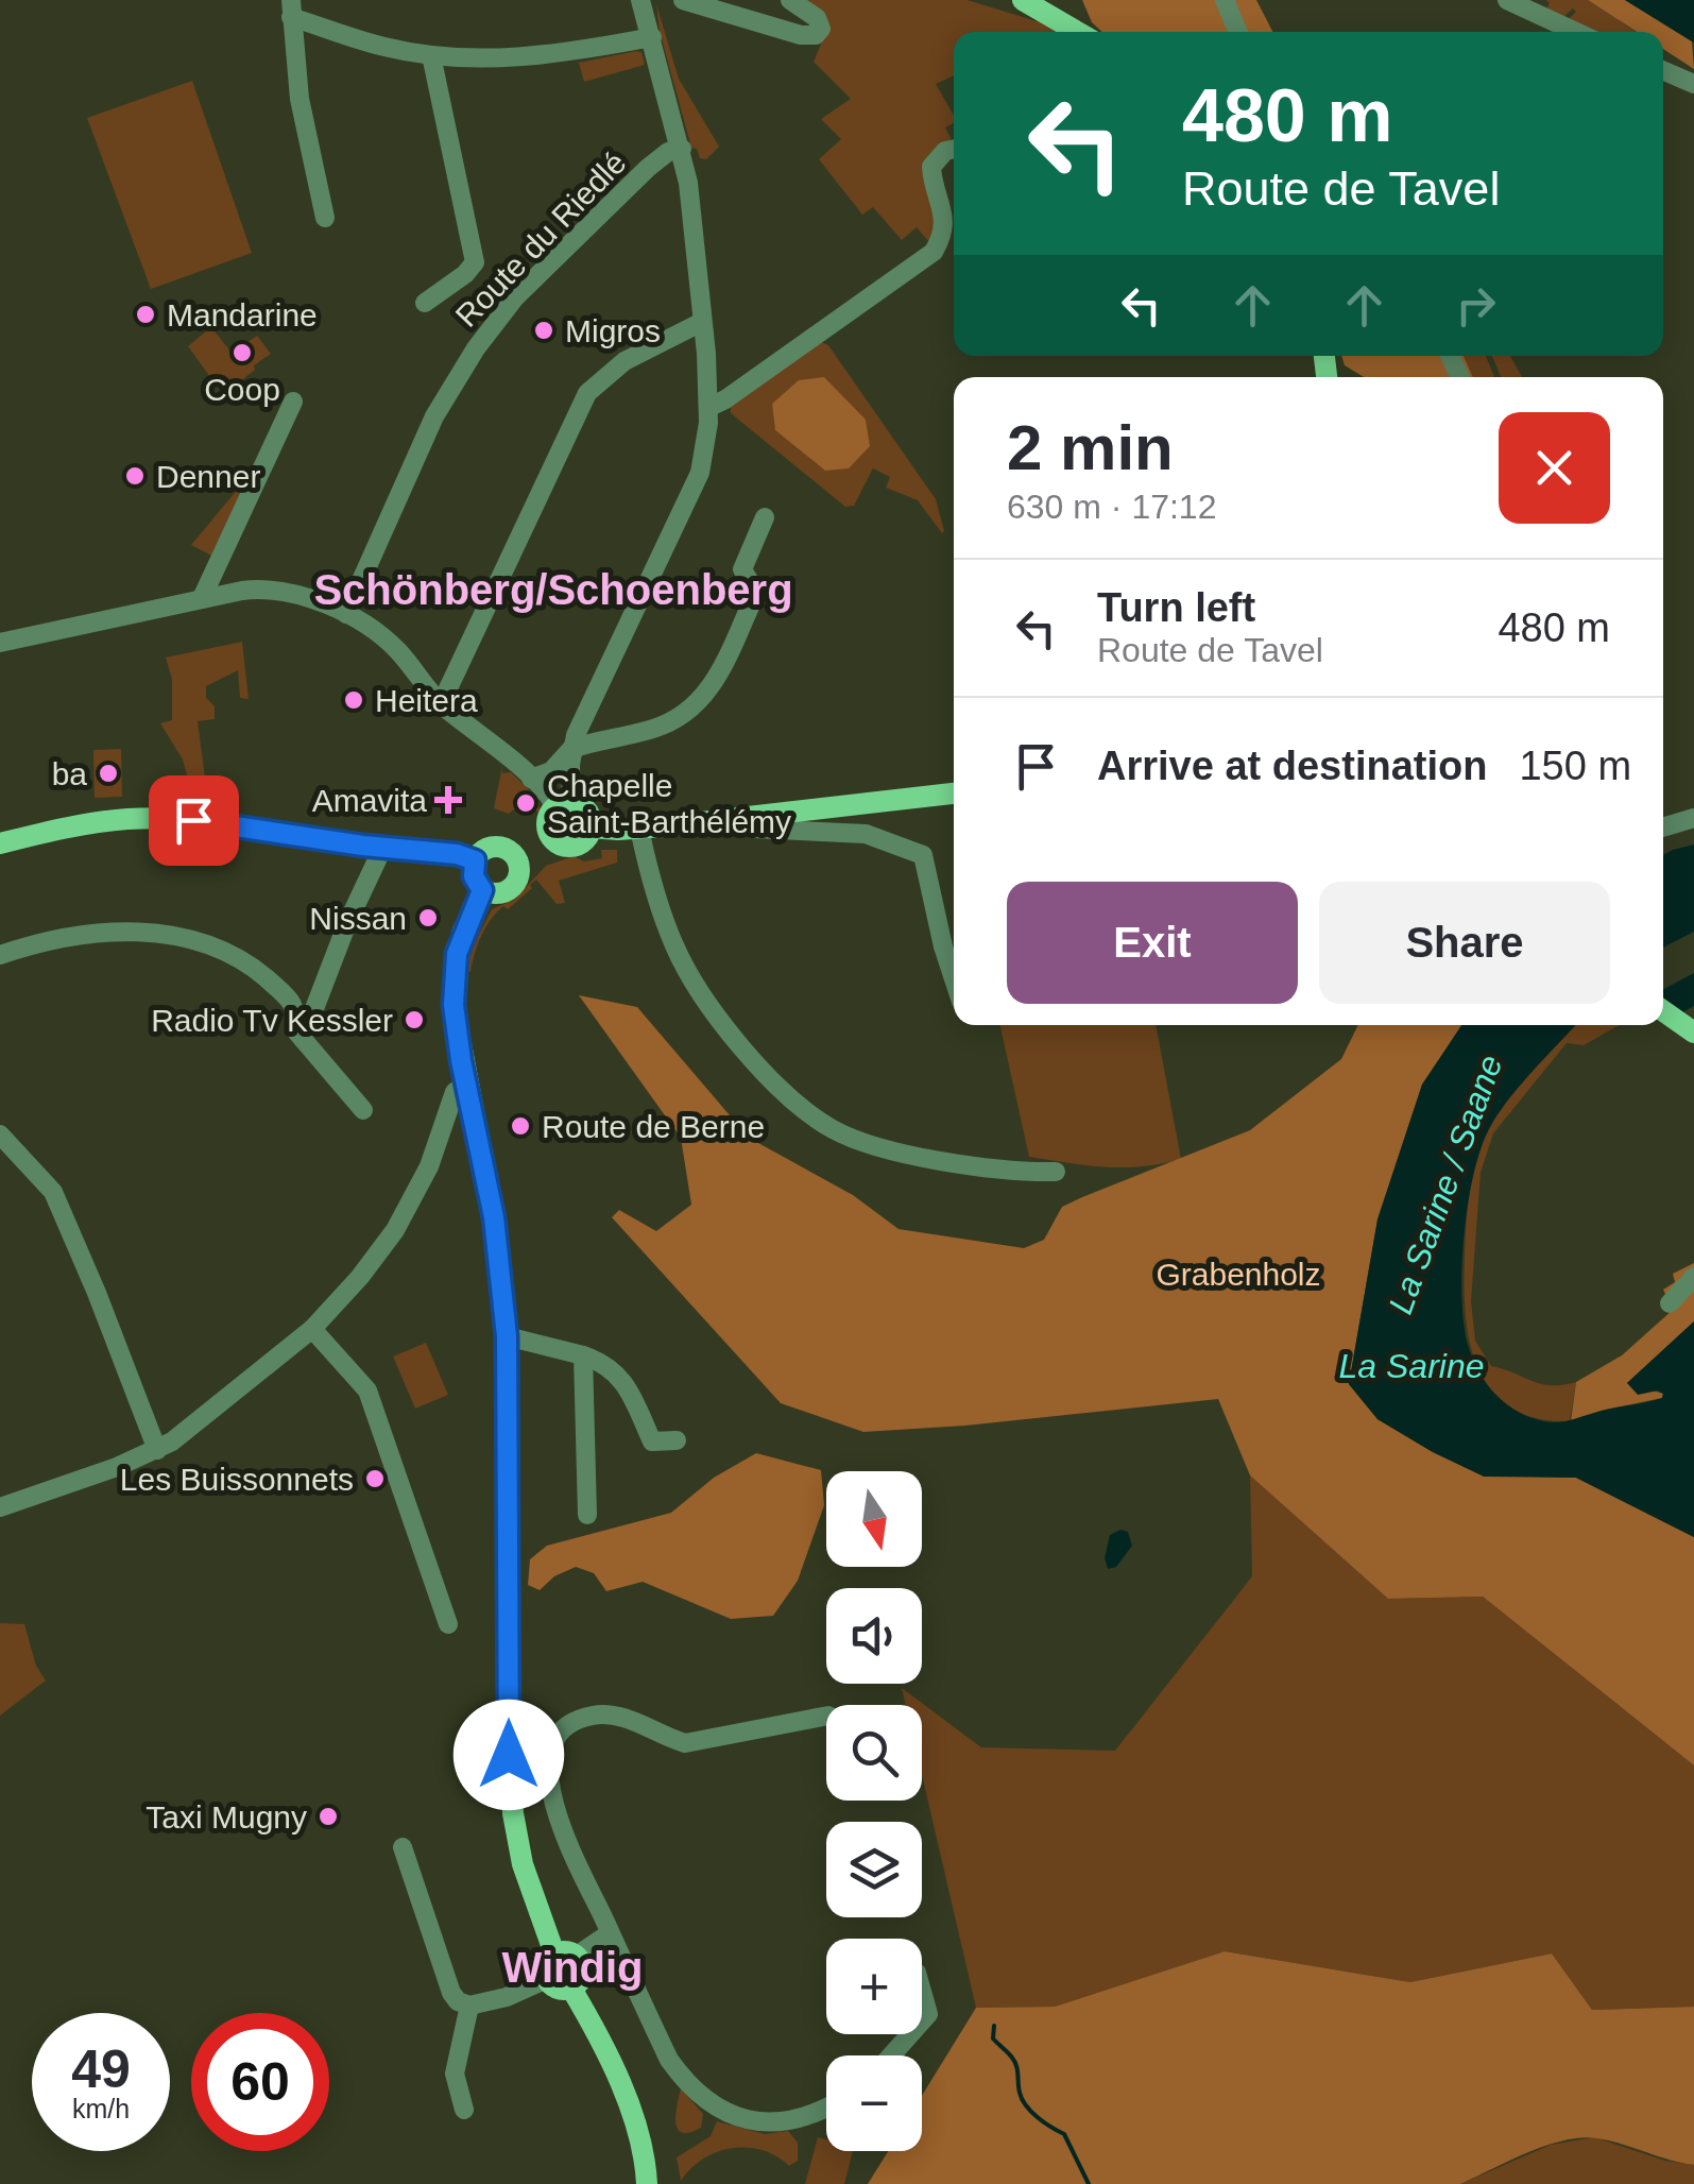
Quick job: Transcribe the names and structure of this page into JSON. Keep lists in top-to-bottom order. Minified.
{"streets":{"street":["Route du Riedlé"]},"districts":["Schönberg/Schoenberg","Windig"],"water":["La Sarine / Saane","La Sarine"],"parks":["Grabenholz"],"places":{"other":["Mandarine","Migros","Coop","Denner","Heitera","ba","Chapelle Saint-Barthélémy","Nissan","Radio Tv Kessler","Route de Berne","Les Buissonnets","Taxi Mugny"],"health":["Amavita"]},"north":"bottom","page":{"turn":["480 m","Route de Tavel"],"heading":["2 min","630 m · 17:12"],"list":[{"name":"Turn left","note":"Route de Tavel","value":"480 m"},{"name":"Arrive at destination","value":"150 m"}],"buttons":["Exit","Share"],"map_buttons":["+","−"],"speed":"49 km/h","limit":"60"}}
